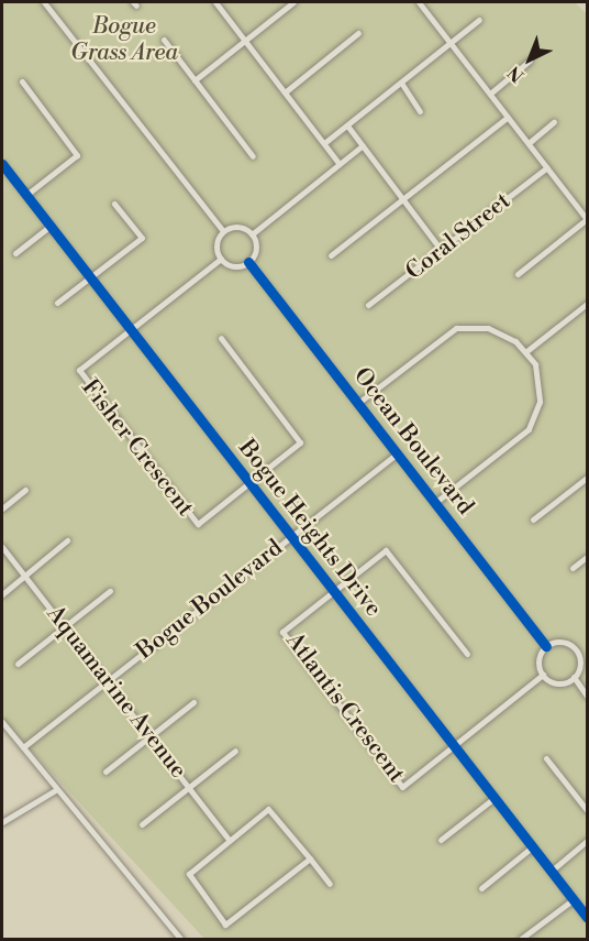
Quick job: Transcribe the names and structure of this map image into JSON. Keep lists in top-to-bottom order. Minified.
{"streets":{"street":["Coral Street","Ocean Boulevard","Fisher Crescent","Bogue Heights Drive","Bogue Boulevard","Aquamarine Avenue","Atlantis Crescent"]},"crossings":[["Ocean Boulevard","Bogue Boulevard"],["Fisher Crescent","Bogue Heights Drive"],["Bogue Heights Drive","Bogue Boulevard"],["Bogue Heights Drive","Atlantis Crescent"],["Bogue Boulevard","Aquamarine Avenue"]],"parks":["Bogue Grass Area"],"north":"bottom left"}
